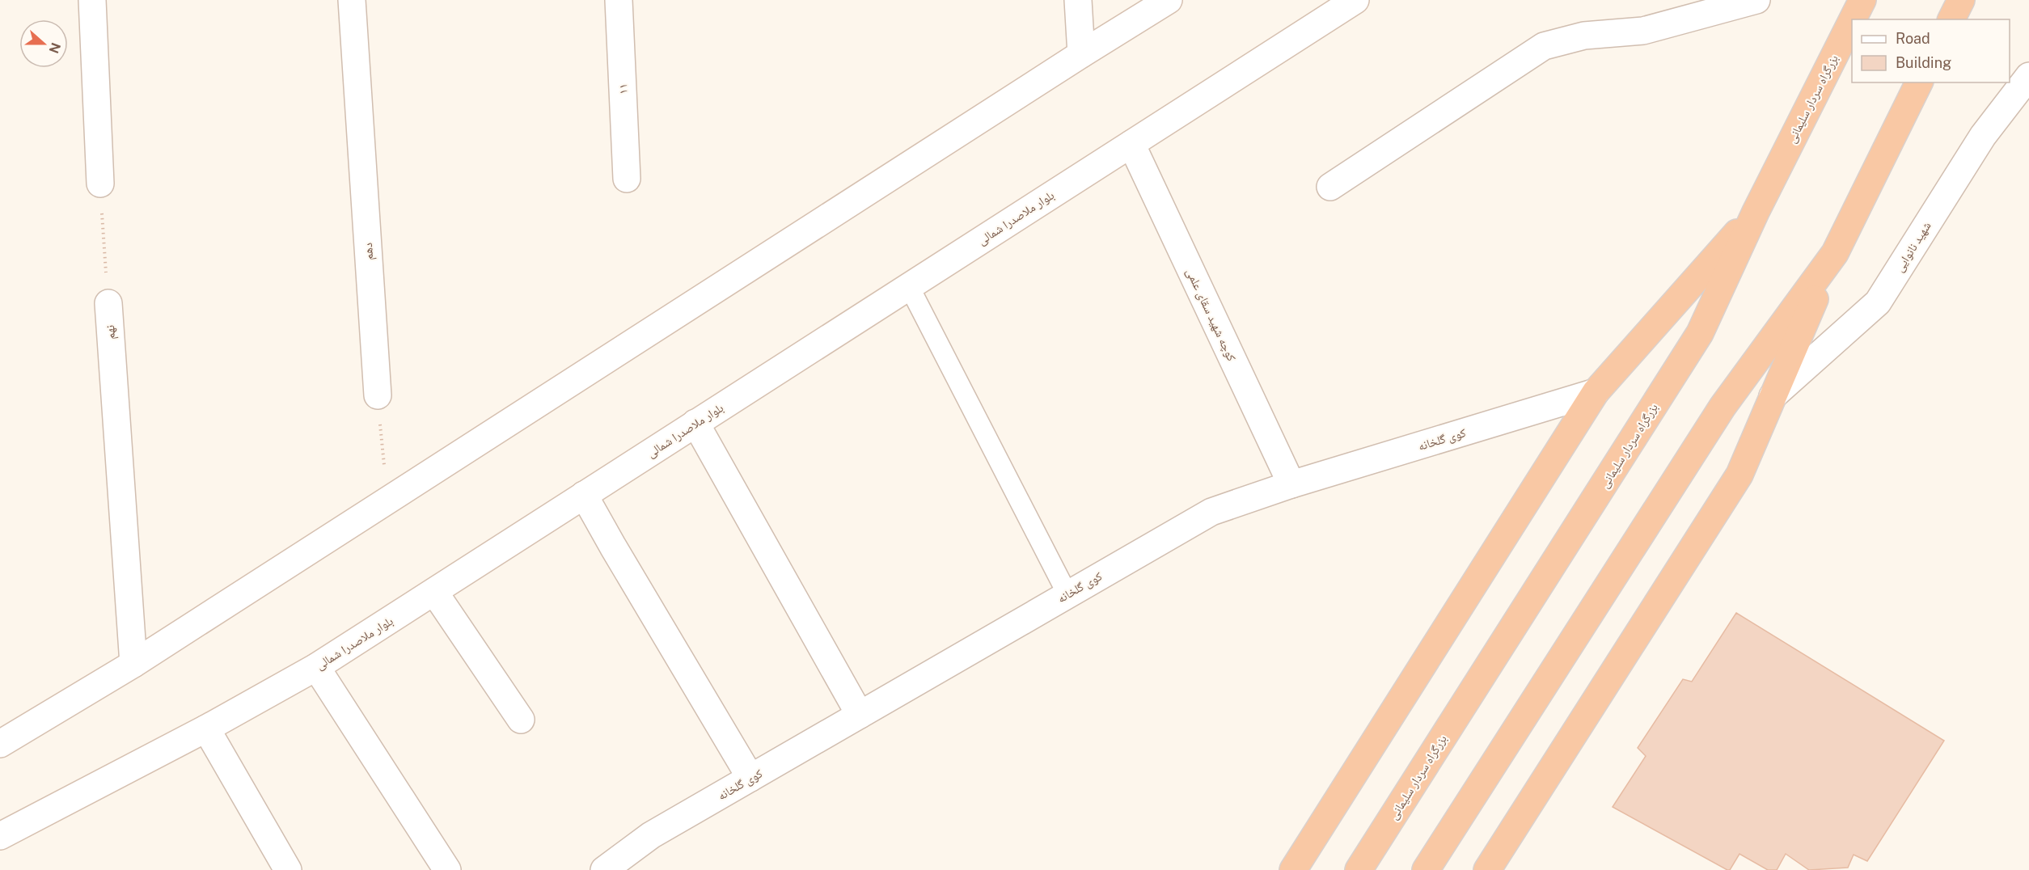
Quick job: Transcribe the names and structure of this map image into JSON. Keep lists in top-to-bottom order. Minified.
{"streets":{"highway":["بزرگراه سردار سلیمانی"],"street":["۱۱","بلوار ملاصدرا شمالی","شهید نانوایی","دهم","کوچه شهید سقای علمی","نهم","کوی گلخانه"]},"crossings":[["بلوار ملاصدرا شمالی","کوچه شهید سقای علمی"],["کوچه شهید سقای علمی","کوی گلخانه"]],"legend":["Road","Building"],"north":"right"}
